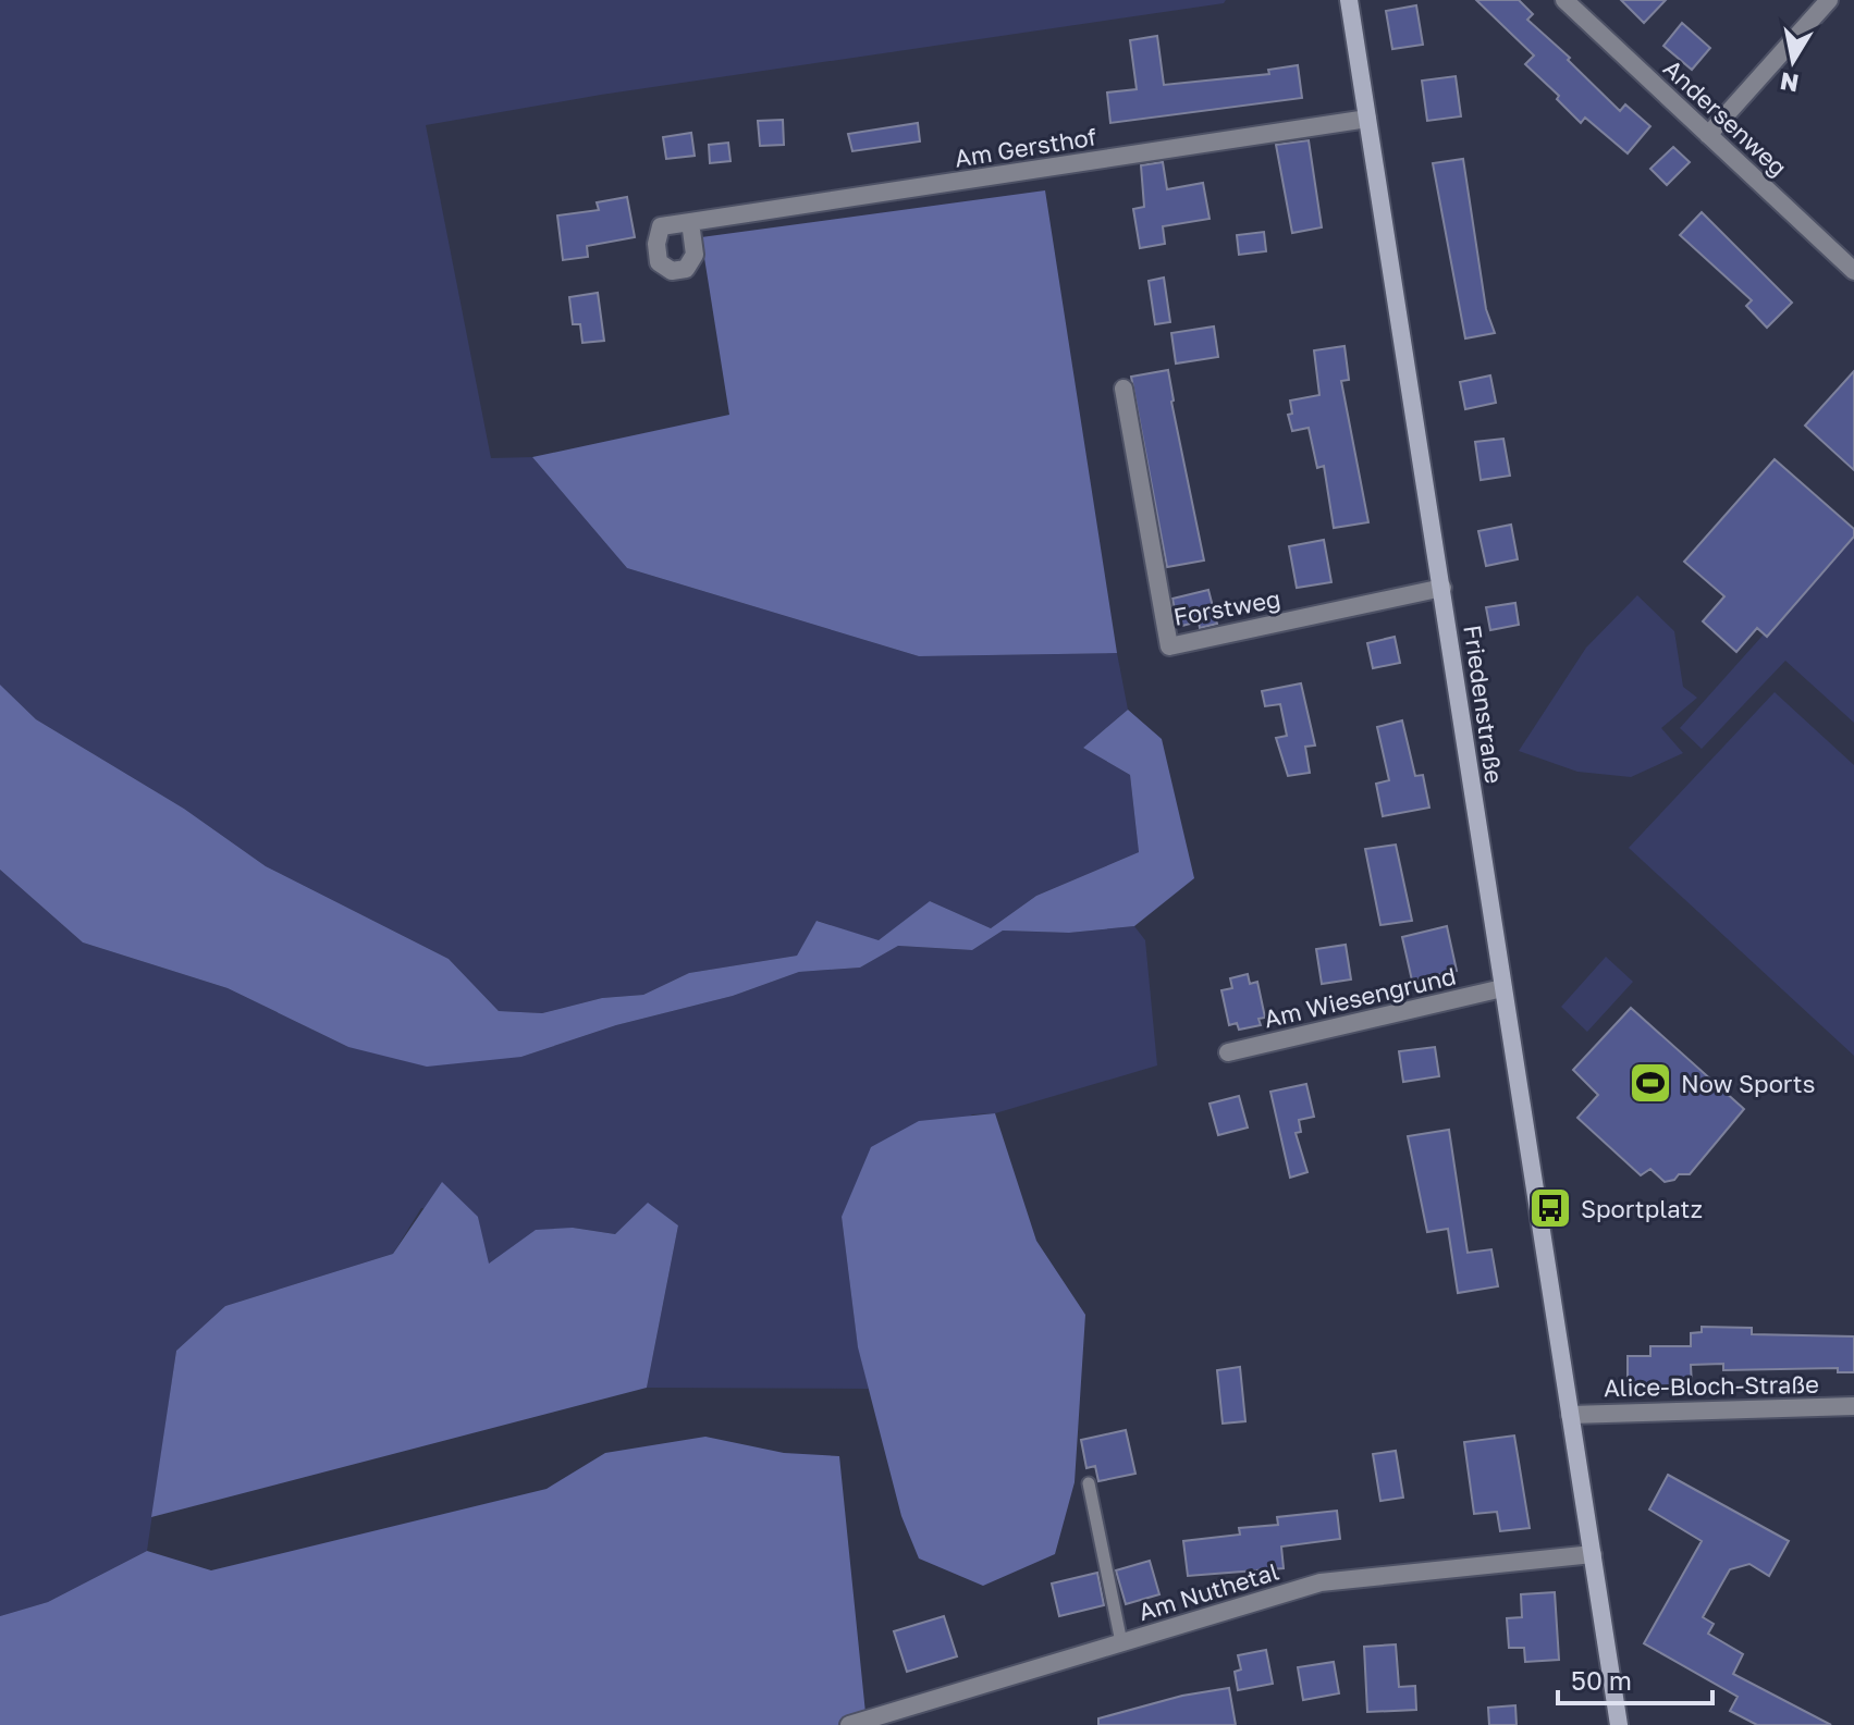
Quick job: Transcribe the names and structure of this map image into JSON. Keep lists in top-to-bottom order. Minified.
{"streets":{"main road":["Friedenstraße"],"street":["Andersenweg","Am Gersthof","Forstweg","Am Wiesengrund","Alice-Bloch-Straße","Am Nuthetal"]},"crossings":[["Am Gersthof","Friedenstraße"],["Forstweg","Friedenstraße"],["Friedenstraße","Am Wiesengrund"],["Friedenstraße","Alice-Bloch-Straße"],["Friedenstraße","Am Nuthetal"]],"places":{"sports":["Now Sports"],"bus stop":["Sportplatz"]},"scale_bar":"50 m","north":"bottom"}
